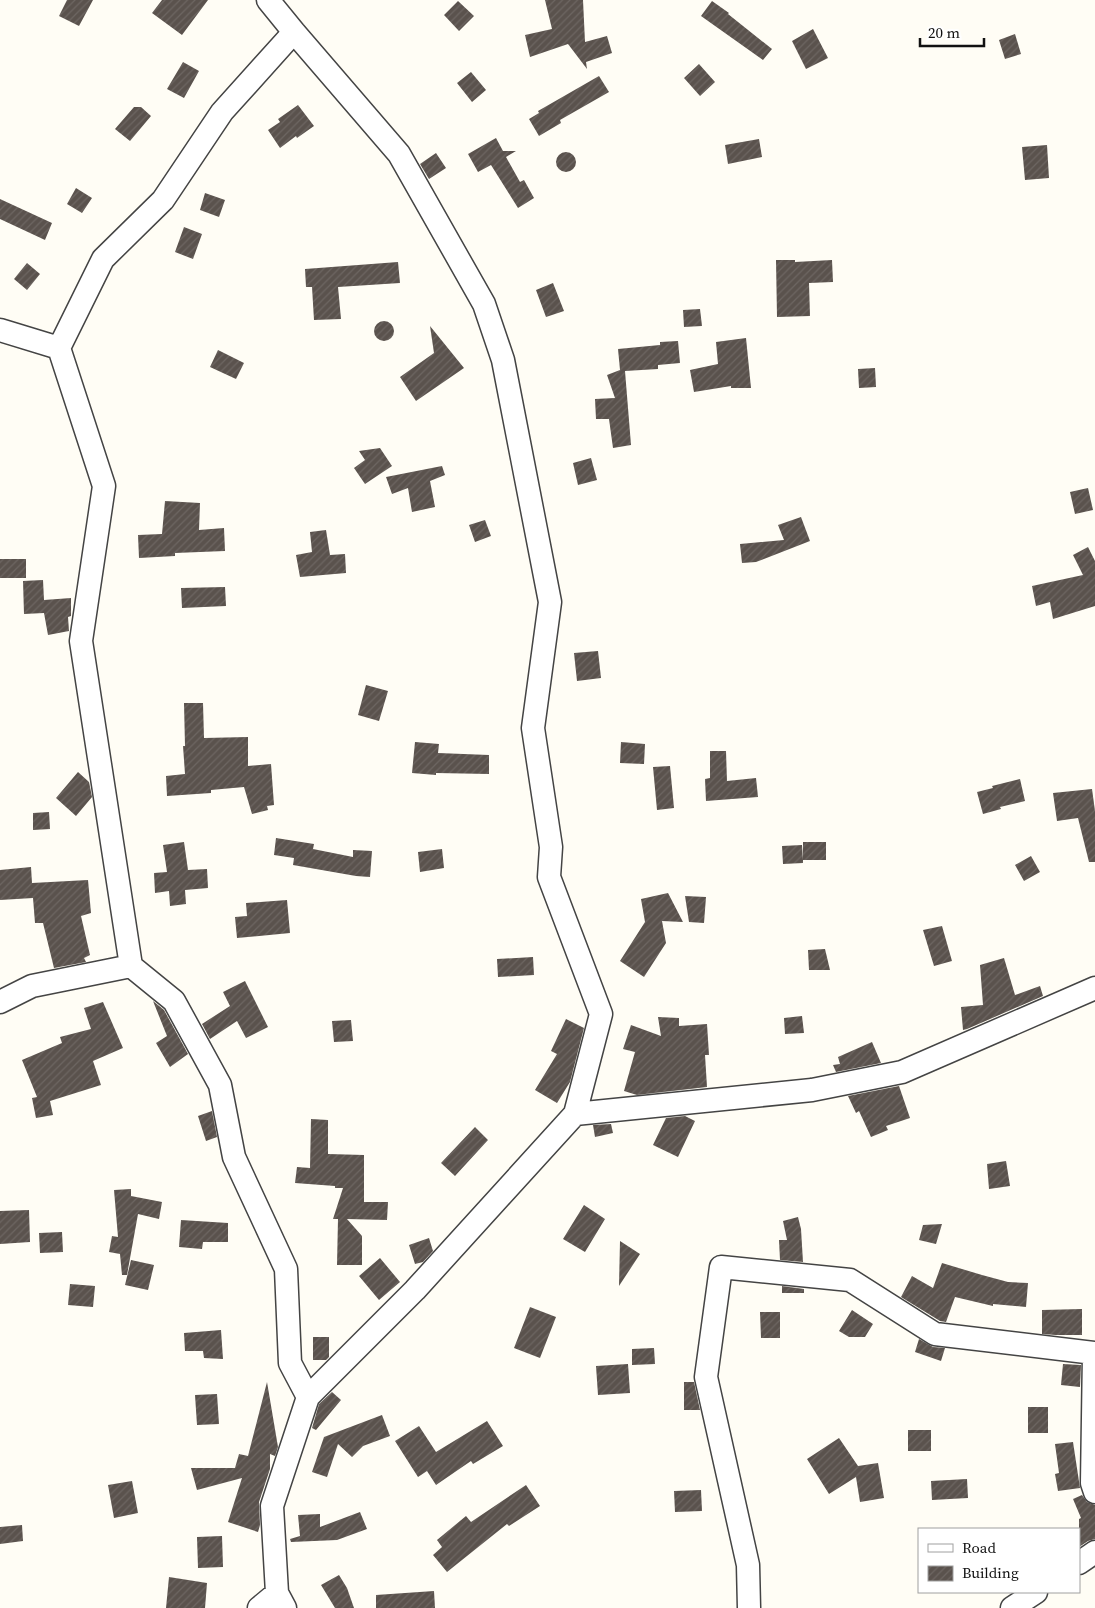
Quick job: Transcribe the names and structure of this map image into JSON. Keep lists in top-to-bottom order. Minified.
{"legend":["Road","Building"],"scale_bar":"20 m"}
